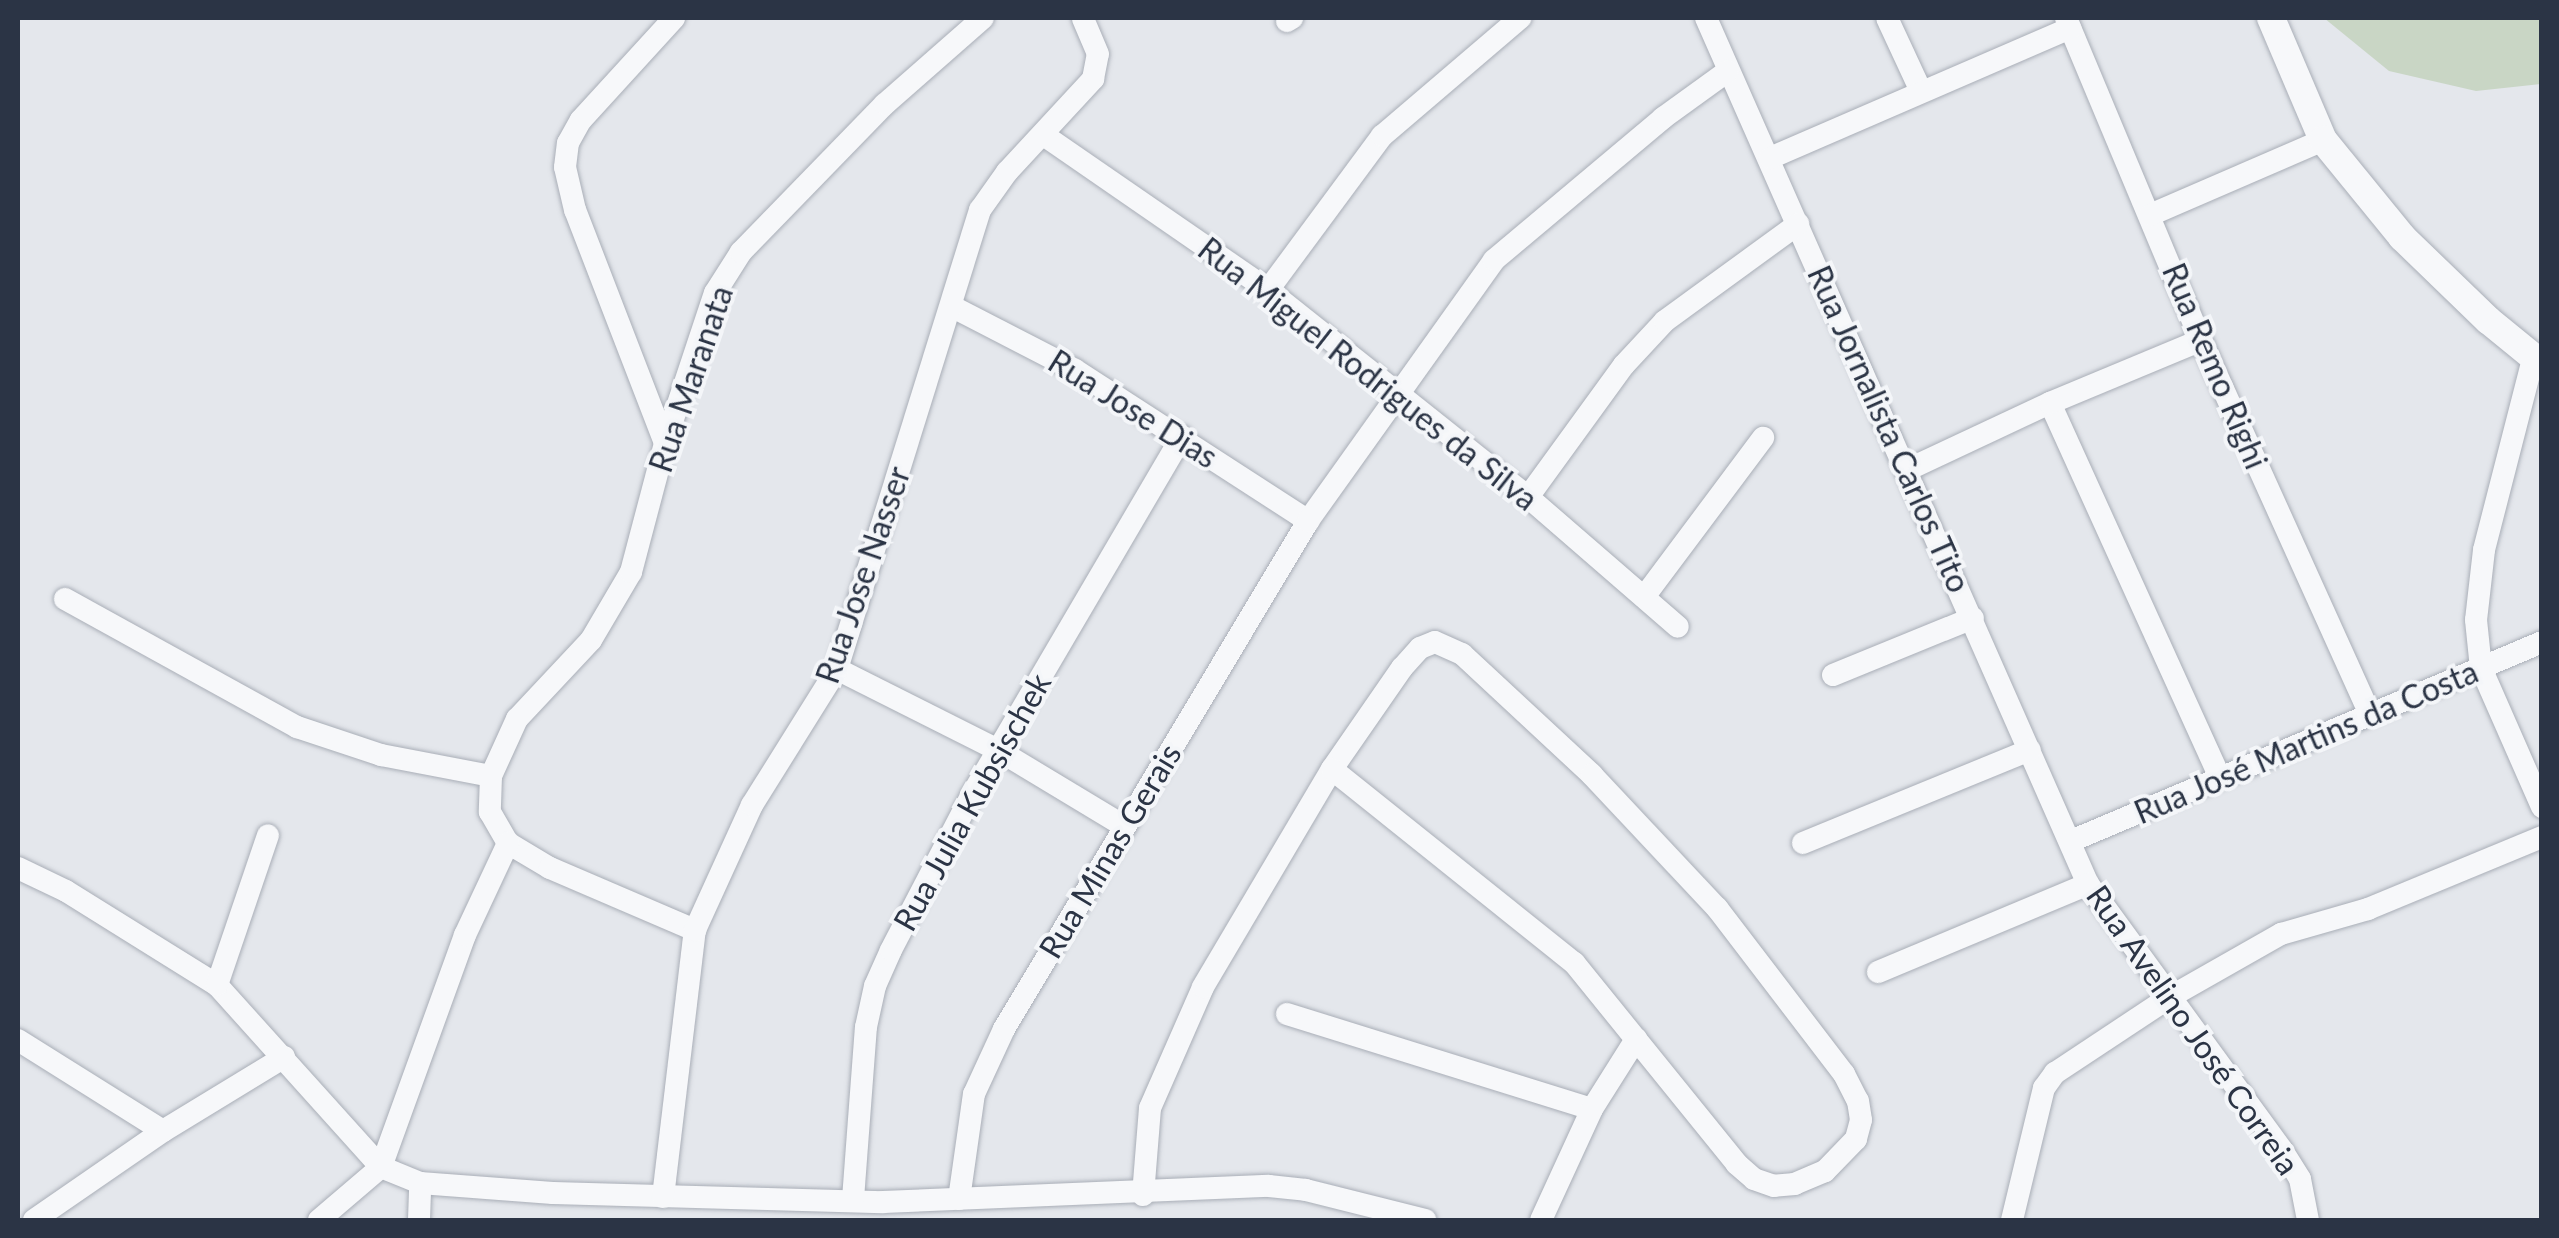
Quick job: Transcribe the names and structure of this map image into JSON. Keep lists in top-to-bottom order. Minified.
{"streets":{"street":["Rua Remo Righi","Rua Miguel Rodrigues da Silva","Rua Maranata","Rua Jose Dias","Rua Jornalista Carlos Tito","Rua Jose Nasser","Rua José Martins da Costa","Rua Julia Kubsischek","Rua Minas Gerais","Rua Avelino José Correia"]},"crossings":[["Rua Remo Righi","Rua José Martins da Costa"],["Rua Miguel Rodrigues da Silva","Rua Jose Nasser"],["Rua Miguel Rodrigues da Silva","Rua Minas Gerais"],["Rua Jose Dias","Rua Jose Nasser"],["Rua Jose Dias","Rua Julia Kubsischek"],["Rua Jose Dias","Rua Minas Gerais"],["Rua Jornalista Carlos Tito","Rua José Martins da Costa"],["Rua Jornalista Carlos Tito","Rua Minas Gerais"],["Rua Jornalista Carlos Tito","Rua Avelino José Correia"],["Rua José Martins da Costa","Rua Avelino José Correia"]]}
